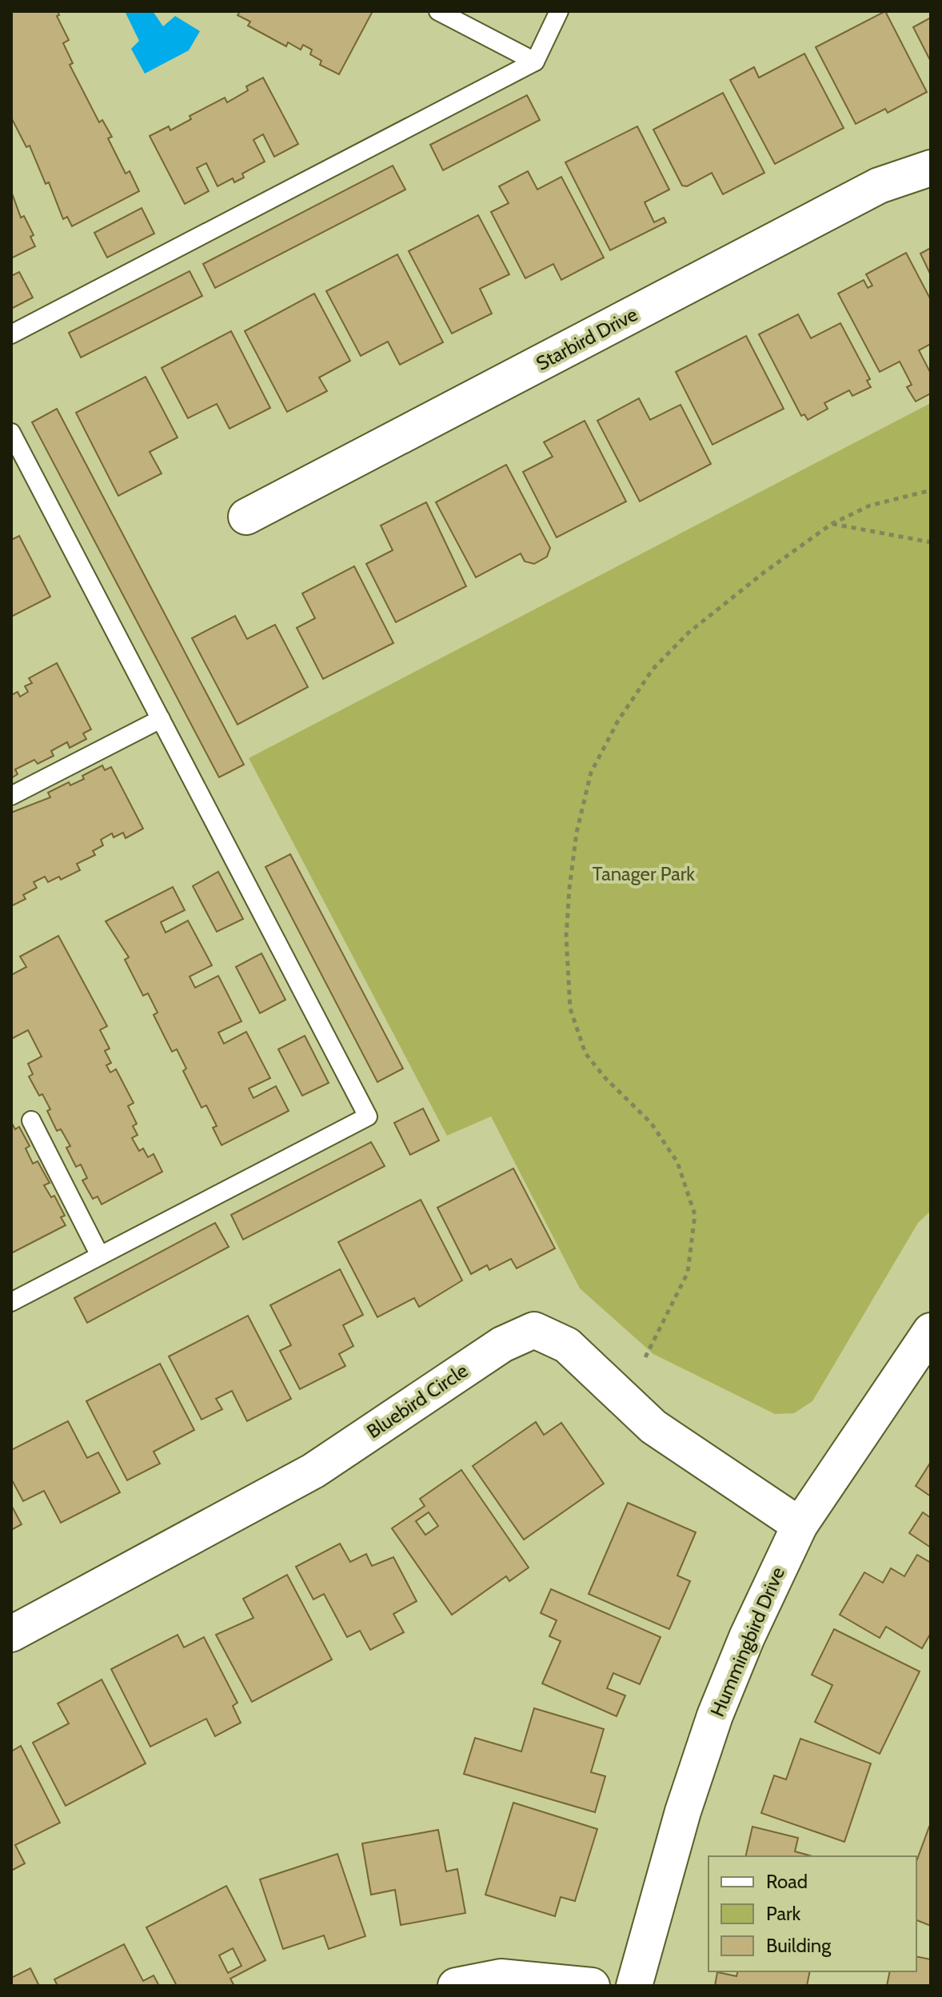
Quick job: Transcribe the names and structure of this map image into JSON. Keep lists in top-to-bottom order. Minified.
{"streets":{"street":["Starbird Drive","Bluebird Circle","Hummingbird Drive"]},"crossings":[["Bluebird Circle","Hummingbird Drive"]],"parks":["Tanager Park"],"legend":["Road","Park","Building"]}
